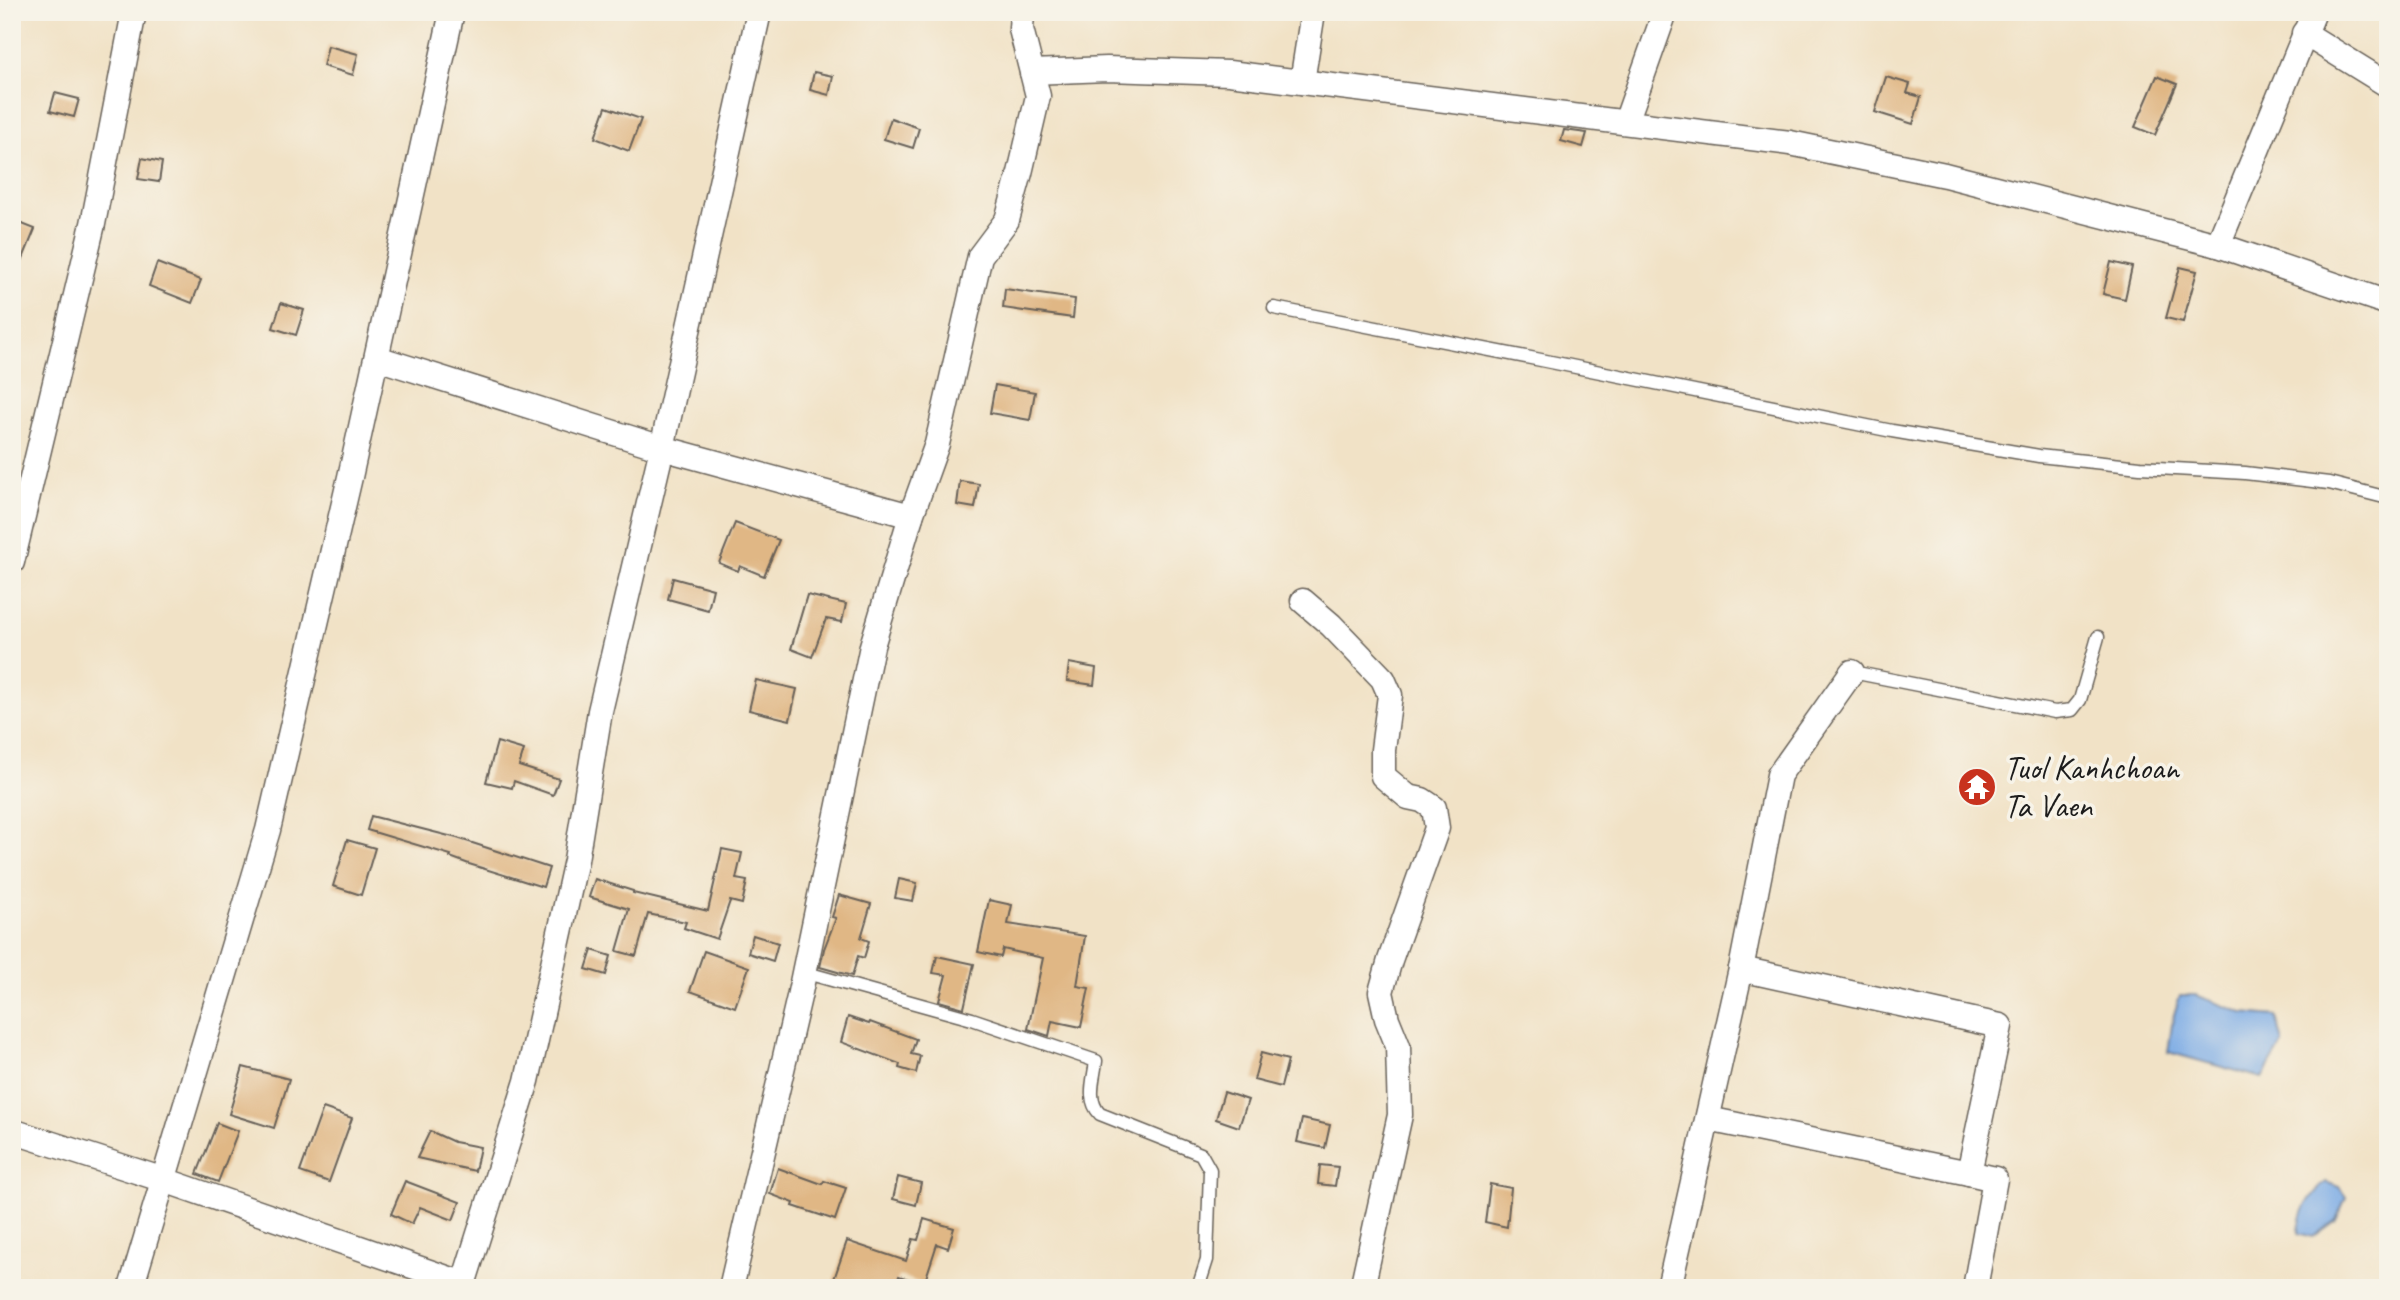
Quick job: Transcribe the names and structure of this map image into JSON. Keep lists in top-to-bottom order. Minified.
{"places":{"temple":["Tuol Kanhchoan Ta Vaen"]}}
